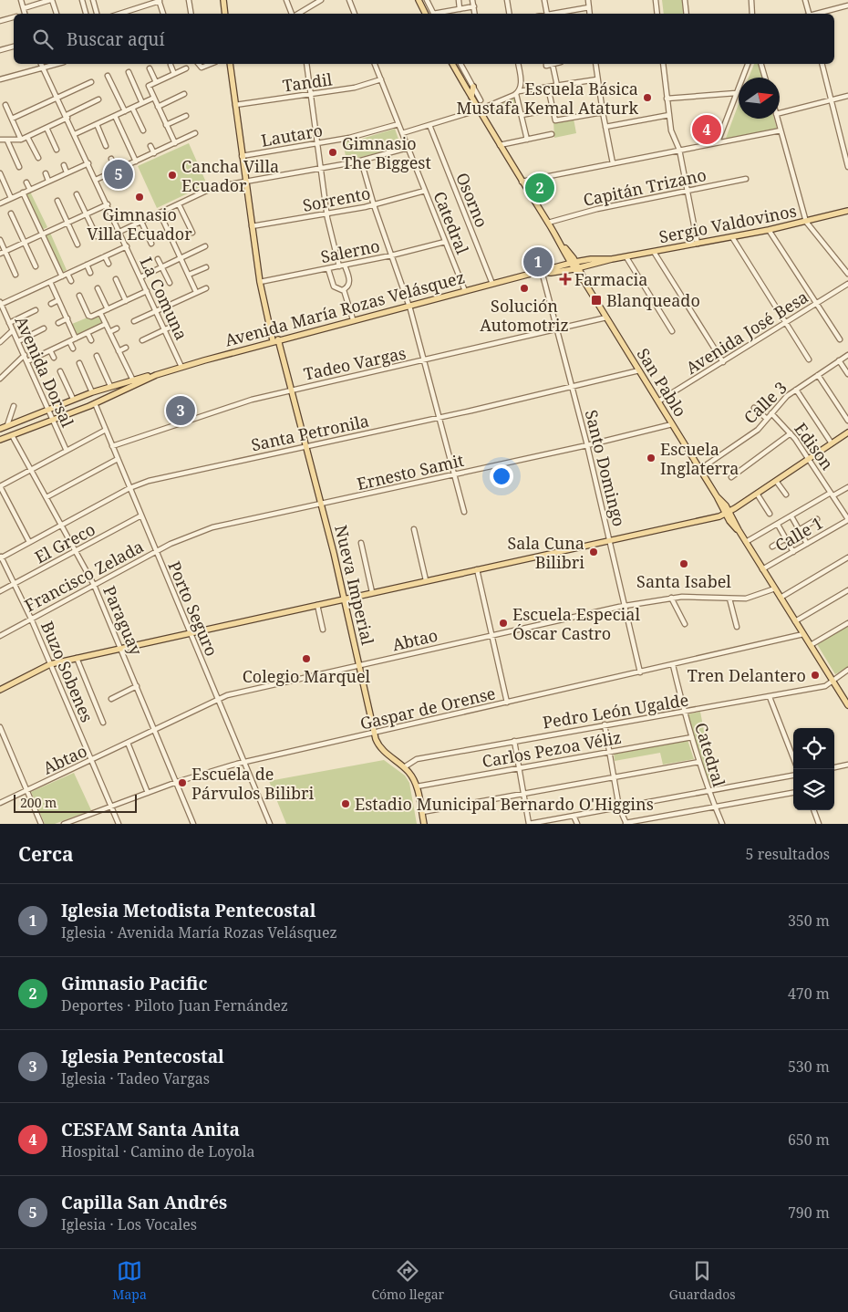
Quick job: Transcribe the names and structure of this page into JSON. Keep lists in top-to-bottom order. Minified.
{"streets":{"main road":["Sergio Valdovinos","Avenida María Rozas Velásquez","San Pablo","Nueva Imperial"],"street":["Tandil","Lautaro","Capitán Trizano","Sorrento","Osorno","Catedral","Salerno","La Comuna","Avenida José Besa","Tadeo Vargas","Avenida Dorsal","Calle 3","Santa Petronila","Edison","Santo Domingo","Ernesto Samit","Calle 1","El Greco","Francisco Zelada","Porto Seguro","Paraguay","Abtao","Buzo Sobenes","Gaspar de Orense","Pedro León Ugalde","Carlos Pezoa Véliz"]},"crossings":[["Tandil","Catedral"],["Tandil","Nueva Imperial"],["Lautaro","Catedral"],["Lautaro","Nueva Imperial"],["Capitán Trizano","San Pablo"],["Sorrento","Catedral"],["Sorrento","Nueva Imperial"],["Osorno","Avenida María Rozas Velásquez"],["Catedral","Salerno"],["Catedral","Avenida María Rozas Velásquez"],["Catedral","Gaspar de Orense"],["Catedral","Pedro León Ugalde"],["Catedral","Carlos Pezoa Véliz"],["Sergio Valdovinos","Avenida María Rozas Velásquez"],["Sergio Valdovinos","San Pablo"],["Salerno","Nueva Imperial"],["La Comuna","Avenida María Rozas Velásquez"],["Avenida María Rozas Velásquez","Avenida Dorsal"],["Avenida María Rozas Velásquez","San Pablo"],["Avenida María Rozas Velásquez","Santo Domingo"],["Avenida María Rozas Velásquez","Nueva Imperial"],["Avenida María Rozas Velásquez","Porto Seguro"],["Avenida María Rozas Velásquez","Paraguay"],["Avenida José Besa","San Pablo"],["Tadeo Vargas","San Pablo"],["Tadeo Vargas","Santo Domingo"],["Tadeo Vargas","Nueva Imperial"],["Tadeo Vargas","Porto Seguro"],["San Pablo","Calle 3"],["San Pablo","Santa Petronila"],["San Pablo","Ernesto Samit"],["San Pablo","Calle 1"],["San Pablo","Abtao"],["San Pablo","Gaspar de Orense"],["San Pablo","Pedro León Ugalde"],["Calle 3","Edison"],["Santa Petronila","Santo Domingo"],["Santa Petronila","Nueva Imperial"],["Santa Petronila","Porto Seguro"],["Santa Petronila","Paraguay"],["Santa Petronila","Buzo Sobenes"],["Edison","Calle 1"],["Santo Domingo","Ernesto Samit"],["Santo Domingo","Abtao"],["Santo Domingo","Gaspar de Orense"],["Ernesto Samit","Francisco Zelada"],["Ernesto Samit","Nueva Imperial"],["Ernesto Samit","Porto Seguro"],["El Greco","Porto Seguro"],["El Greco","Paraguay"],["El Greco","Buzo Sobenes"],["Francisco Zelada","Porto Seguro"],["Francisco Zelada","Paraguay"],["Francisco Zelada","Buzo Sobenes"],["Nueva Imperial","Abtao"],["Nueva Imperial","Gaspar de Orense"],["Nueva Imperial","Pedro León Ugalde"],["Nueva Imperial","Carlos Pezoa Véliz"],["Porto Seguro","Abtao"],["Porto Seguro","Gaspar de Orense"],["Paraguay","Abtao"],["Paraguay","Gaspar de Orense"],["Abtao","Buzo Sobenes"],["Buzo Sobenes","Gaspar de Orense"]],"places":{"other":["Escuela Básica Mustafa Kemal Ataturk","Gimnasio The Biggest","Cancha Villa Ecuador","Gimnasio Villa Ecuador","Solución Automotriz","Escuela Inglaterra","Sala Cuna Bilibri","Santa Isabel","Escuela Especial Óscar Castro","Colegio Marquel","Tren Delantero","Escuela de Párvulos Bilibri","Estadio Municipal Bernardo O'Higgins"],"health":["Farmacia"],"transit":["Blanqueado"]},"scale_bar":"200 m","north":"right","page":{"search":"Buscar aquí","pins":["4","5","2","1","3"],"scale":"200 m","heading":["Cerca","5 resultados"],"list":[{"mark":"1","name":"Iglesia Metodista Pentecostal","note":"Iglesia · Avenida María Rozas Velásquez","value":"350 m"},{"mark":"2","name":"Gimnasio Pacific","note":"Deportes · Piloto Juan Fernández","value":"470 m"},{"mark":"3","name":"Iglesia Pentecostal","note":"Iglesia · Tadeo Vargas","value":"530 m"},{"mark":"4","name":"CESFAM Santa Anita","note":"Hospital · Camino de Loyola","value":"650 m"},{"mark":"5","name":"Capilla San Andrés","note":"Iglesia · Los Vocales","value":"790 m"}],"nav":["Mapa","Cómo llegar","Guardados"]}}
